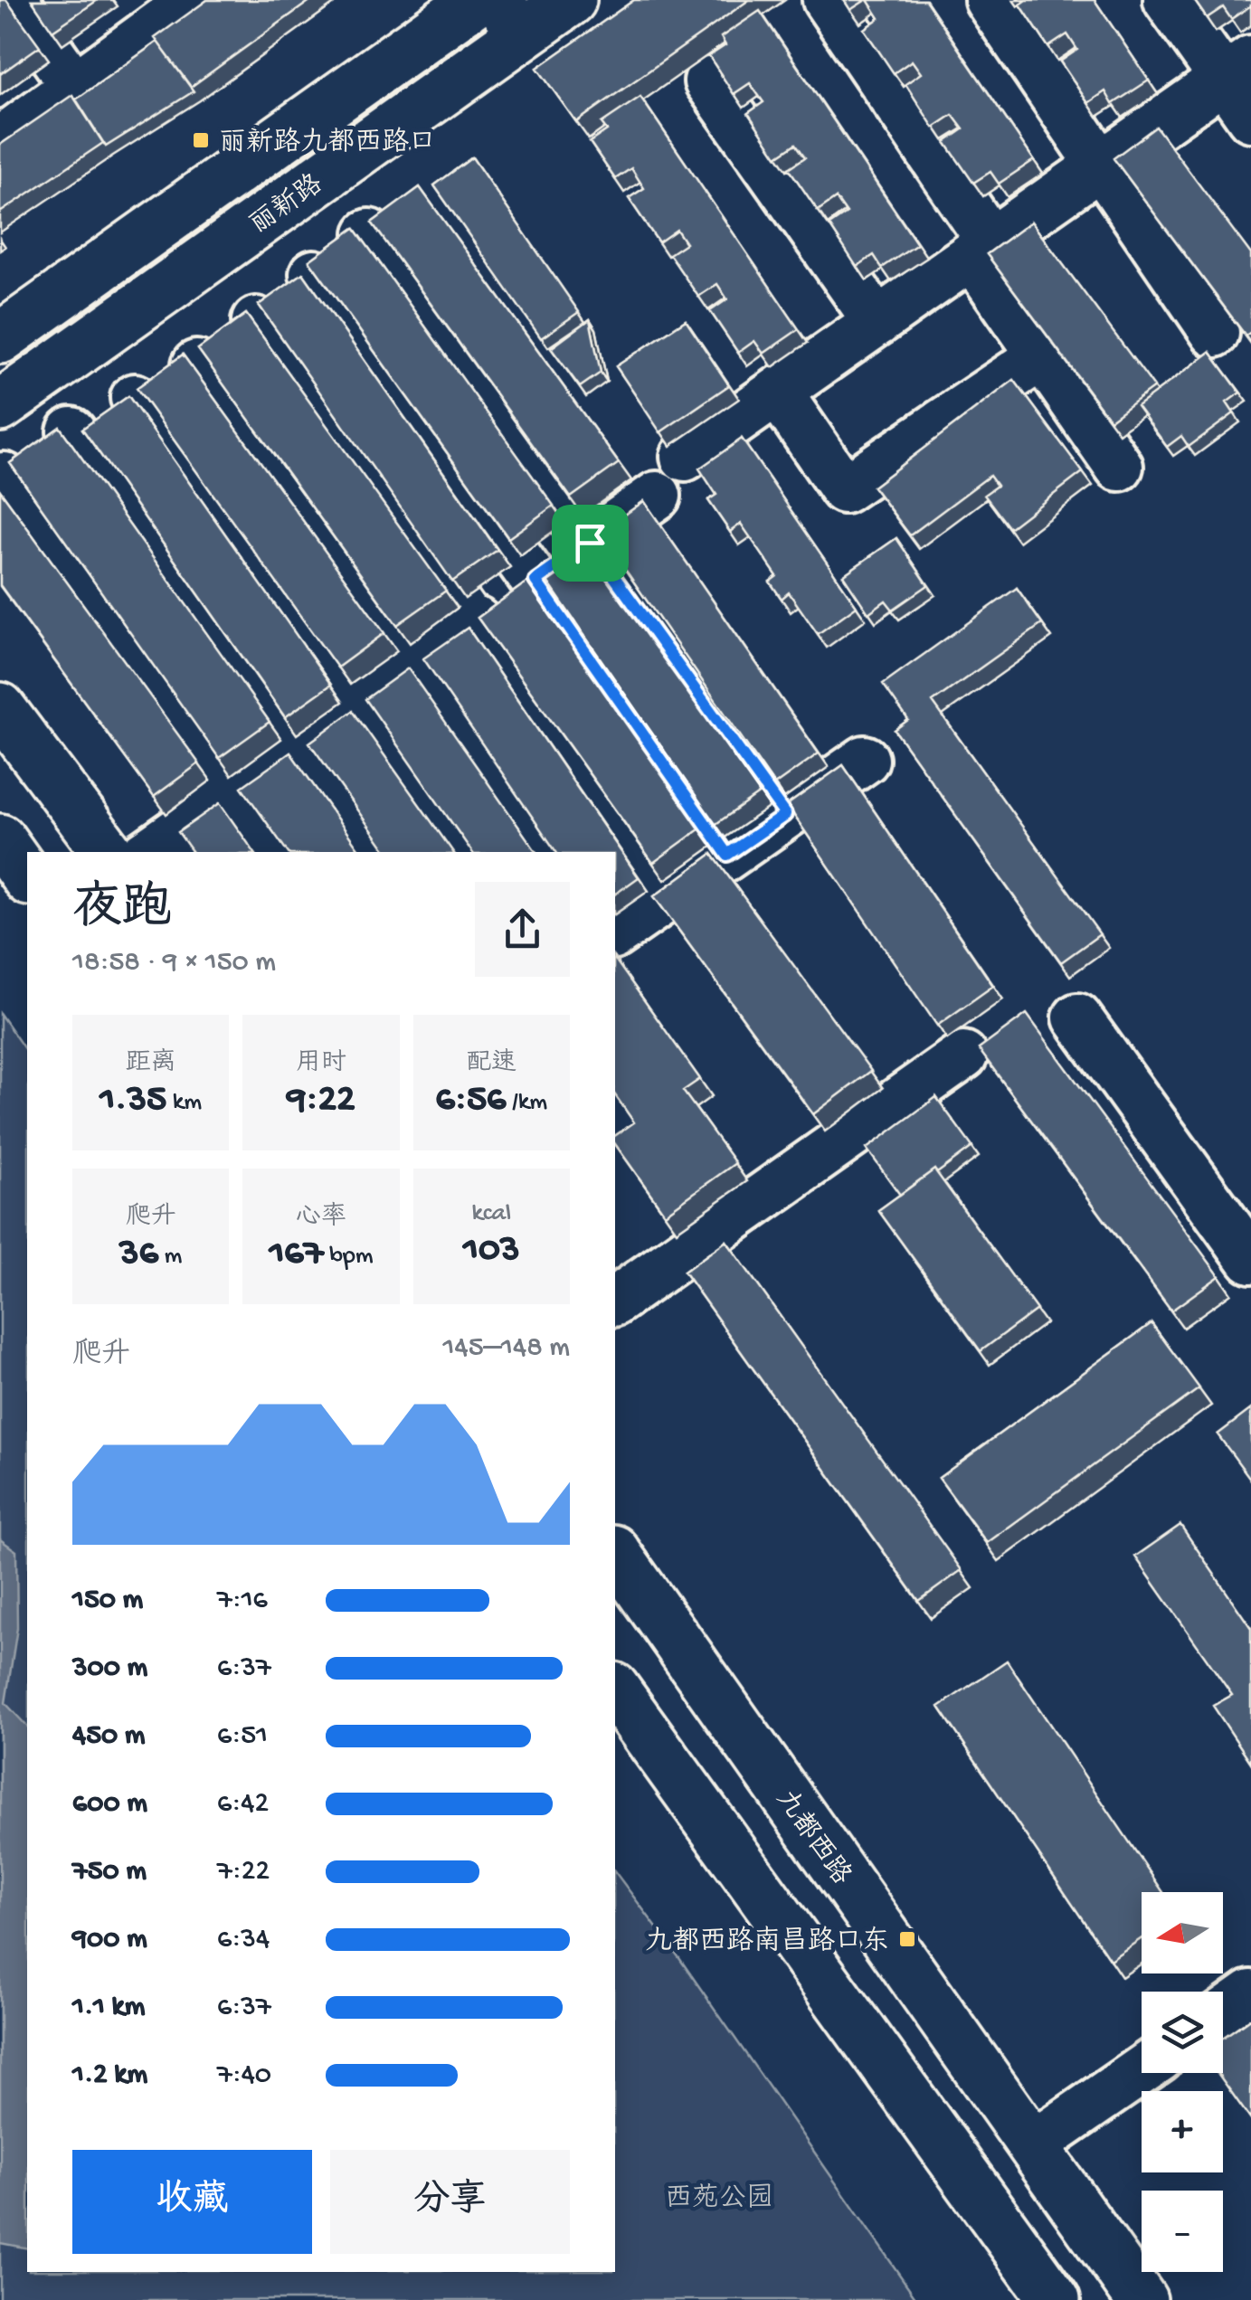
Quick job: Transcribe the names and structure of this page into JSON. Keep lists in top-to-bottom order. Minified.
{"streets":{"main road":["丽新路","九都西路"]},"parks":["西苑公园"],"places":{"transit":["丽新路九都西路口","九都西路南昌路口东"]},"north":"left","page":{"heading":["夜跑","18:58 · 9 × 150 m"],"stats":[["距离","1.35 km"],["用时","9:22"],["配速","6:56 /km"],["爬升","36 m"],["心率","167 bpm"],["kcal","103"]],"chart":["爬升","145–148 m"],"list":[{"name":"150 m","note":"7:16"},{"name":"300 m","note":"6:37"},{"name":"450 m","note":"6:51"},{"name":"600 m","note":"6:42"},{"name":"750 m","note":"7:22"},{"name":"900 m","note":"6:34"},{"name":"1.1 km","note":"6:37"},{"name":"1.2 km","note":"7:40"}],"map_buttons":["+","−"],"buttons":["收藏","分享"]}}
